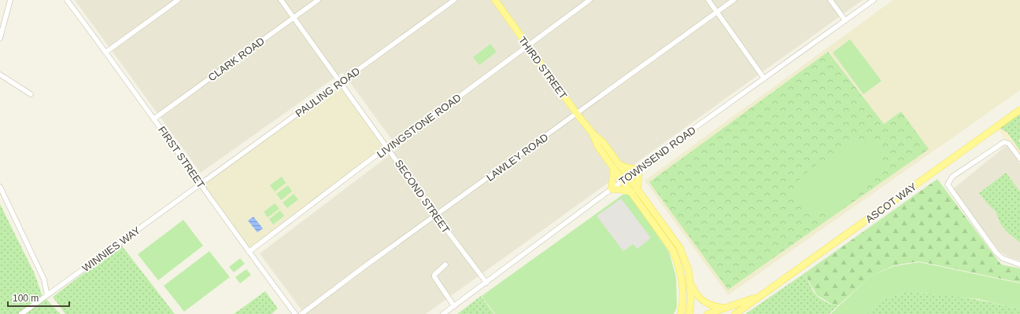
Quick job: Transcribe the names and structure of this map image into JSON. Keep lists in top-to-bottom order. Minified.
{"streets":{"main road":["THIRD STREET","ASCOT WAY"],"street":["CLARK ROAD","PAULING ROAD","LIVINGSTONE ROAD","TOWNSEND ROAD","FIRST STREET","LAWLEY ROAD","SECOND STREET","WINNIES WAY"]},"crossings":[["CLARK ROAD","FIRST STREET"],["CLARK ROAD","SECOND STREET"],["THIRD STREET","LIVINGSTONE ROAD"],["THIRD STREET","TOWNSEND ROAD"],["THIRD STREET","LAWLEY ROAD"],["PAULING ROAD","FIRST STREET"],["PAULING ROAD","SECOND STREET"],["PAULING ROAD","WINNIES WAY"],["LIVINGSTONE ROAD","FIRST STREET"],["LIVINGSTONE ROAD","SECOND STREET"],["TOWNSEND ROAD","SECOND STREET"],["FIRST STREET","WINNIES WAY"],["LAWLEY ROAD","SECOND STREET"]],"scale_bar":"100 m"}
